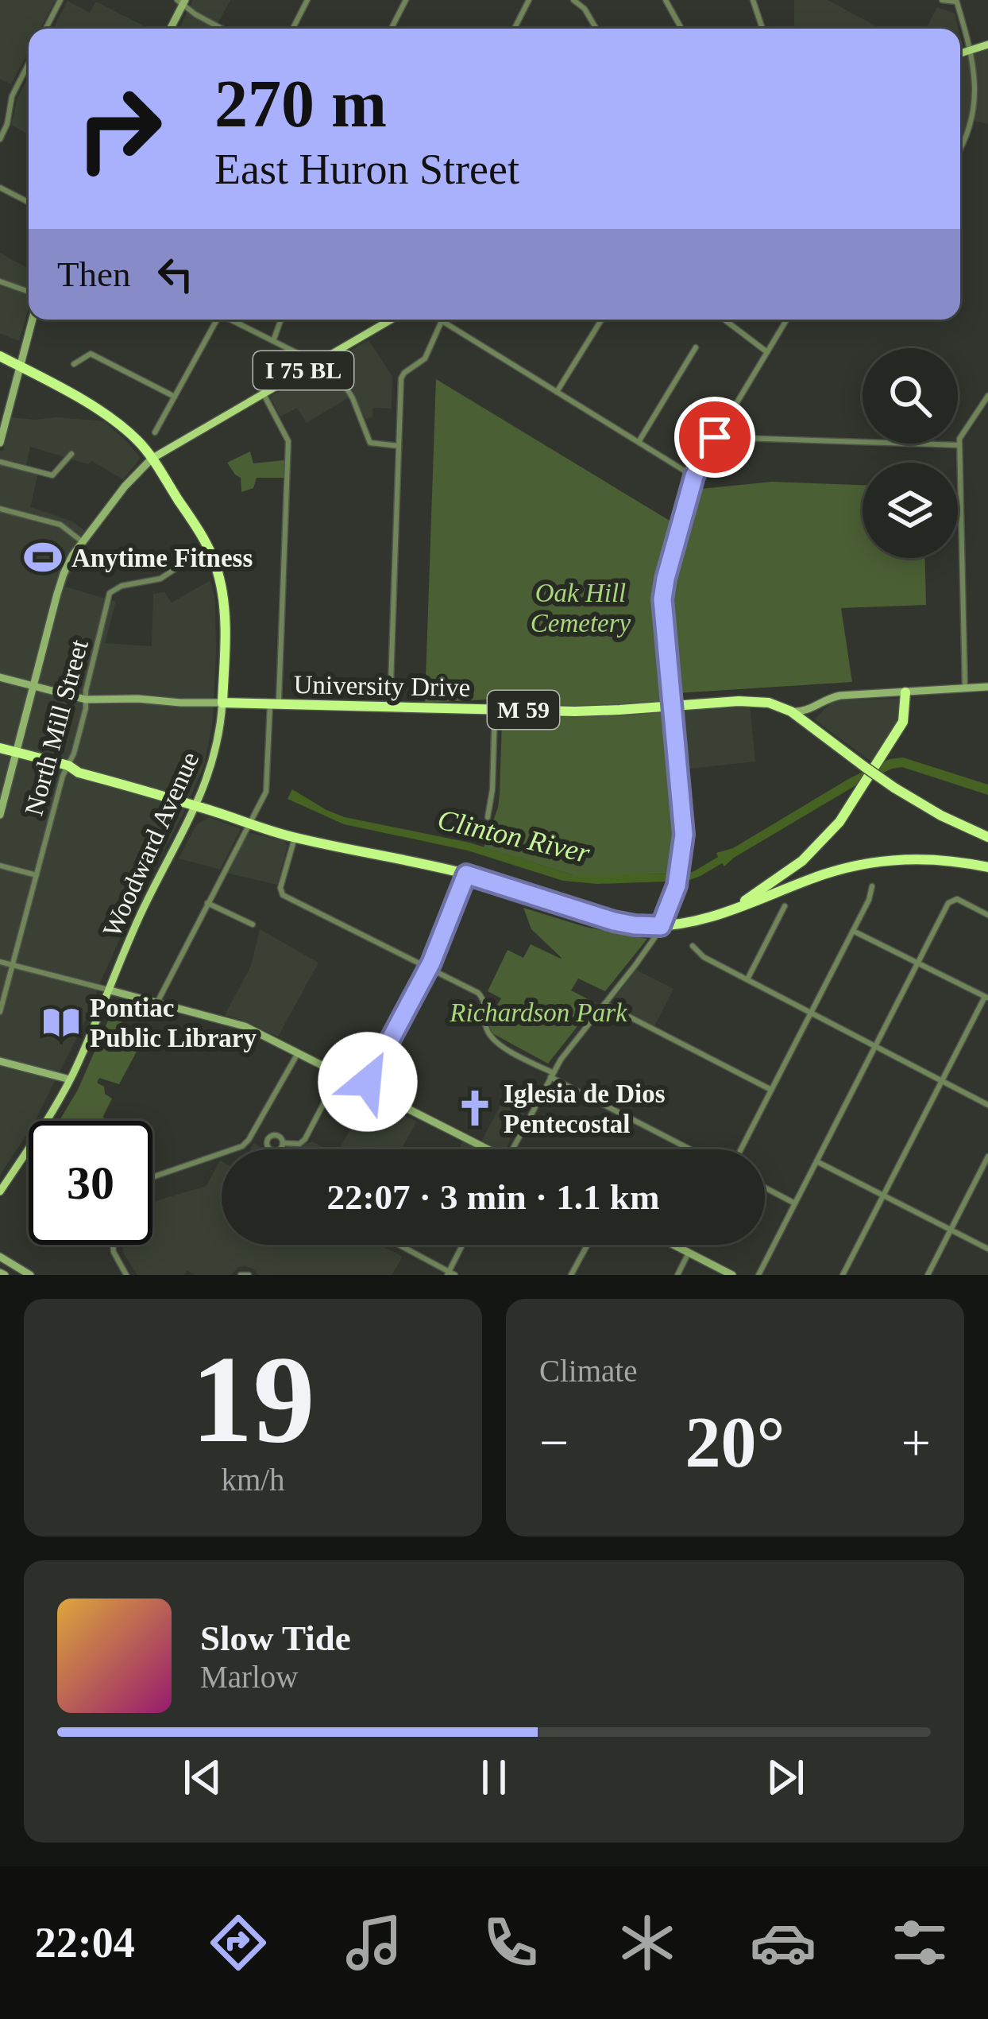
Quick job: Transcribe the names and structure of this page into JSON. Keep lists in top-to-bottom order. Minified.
{"streets":{"highway":["University Drive","M 59","Woodward Avenue"],"main road":["I 75 BL"],"street":["North Mill Street"]},"crossings":[["I 75 BL","Woodward Avenue"],["University Drive","M 59"],["University Drive","North Mill Street"],["University Drive","Woodward Avenue"]],"water":["Clinton River"],"parks":["Oak Hill Cemetery","Richardson Park"],"places":{"sports":["Anytime Fitness"],"library":["Pontiac Public Library"],"church":["Iglesia de Dios Pentecostal"]},"page":{"turn":["270 m","East Huron Street"],"then":"Then","limit":"30","trip":"22:07 · 3 min · 1.1 km","tile":[["19","km/h"],"Climate"],"heat":["−","20°","+"],"song":["Slow Tide","Marlow"],"tabs":"22:04"}}
